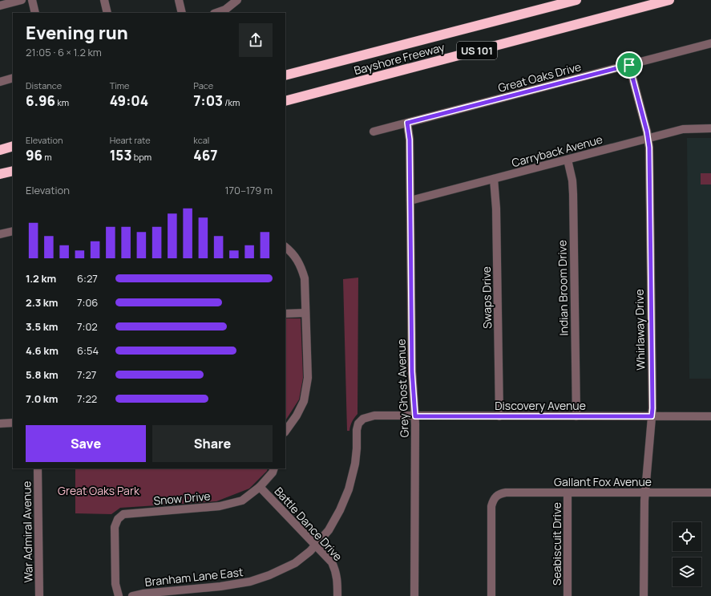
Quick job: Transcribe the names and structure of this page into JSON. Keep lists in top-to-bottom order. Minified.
{"streets":{"highway":["US 101","Bayshore Freeway"],"street":["Great Oaks Drive","Carryback Avenue","Indian Broom Drive","Swaps Drive","Whirlaway Drive","Grey Ghost Avenue","Discovery Avenue","Gallant Fox Avenue","Snow Drive","Battle Dance Drive","War Admiral Avenue","Seabiscuit Drive","Branham Lane East"]},"crossings":[["Great Oaks Drive","Whirlaway Drive"],["Great Oaks Drive","Grey Ghost Avenue"],["Carryback Avenue","Indian Broom Drive"],["Carryback Avenue","Swaps Drive"],["Carryback Avenue","Whirlaway Drive"],["Carryback Avenue","Grey Ghost Avenue"],["Indian Broom Drive","Discovery Avenue"],["Swaps Drive","Discovery Avenue"],["Whirlaway Drive","Discovery Avenue"],["Whirlaway Drive","Gallant Fox Avenue"],["Grey Ghost Avenue","Discovery Avenue"],["Discovery Avenue","Branham Lane East"],["Gallant Fox Avenue","Seabiscuit Drive"],["Snow Drive","Battle Dance Drive"],["Battle Dance Drive","Branham Lane East"]],"parks":["Great Oaks Park"],"page":{"heading":["Evening run","21:05 · 6 × 1.2 km"],"stats":[["Distance","6.96 km"],["Time","49:04"],["Pace","7:03 /km"],["Elevation","96 m"],["Heart rate","153 bpm"],["kcal","467"]],"chart":["Elevation","170–179 m"],"list":[{"name":"1.2 km","note":"6:27"},{"name":"2.3 km","note":"7:06"},{"name":"3.5 km","note":"7:02"},{"name":"4.6 km","note":"6:54"},{"name":"5.8 km","note":"7:27"},{"name":"7.0 km","note":"7:22"}],"buttons":["Save","Share"]}}
